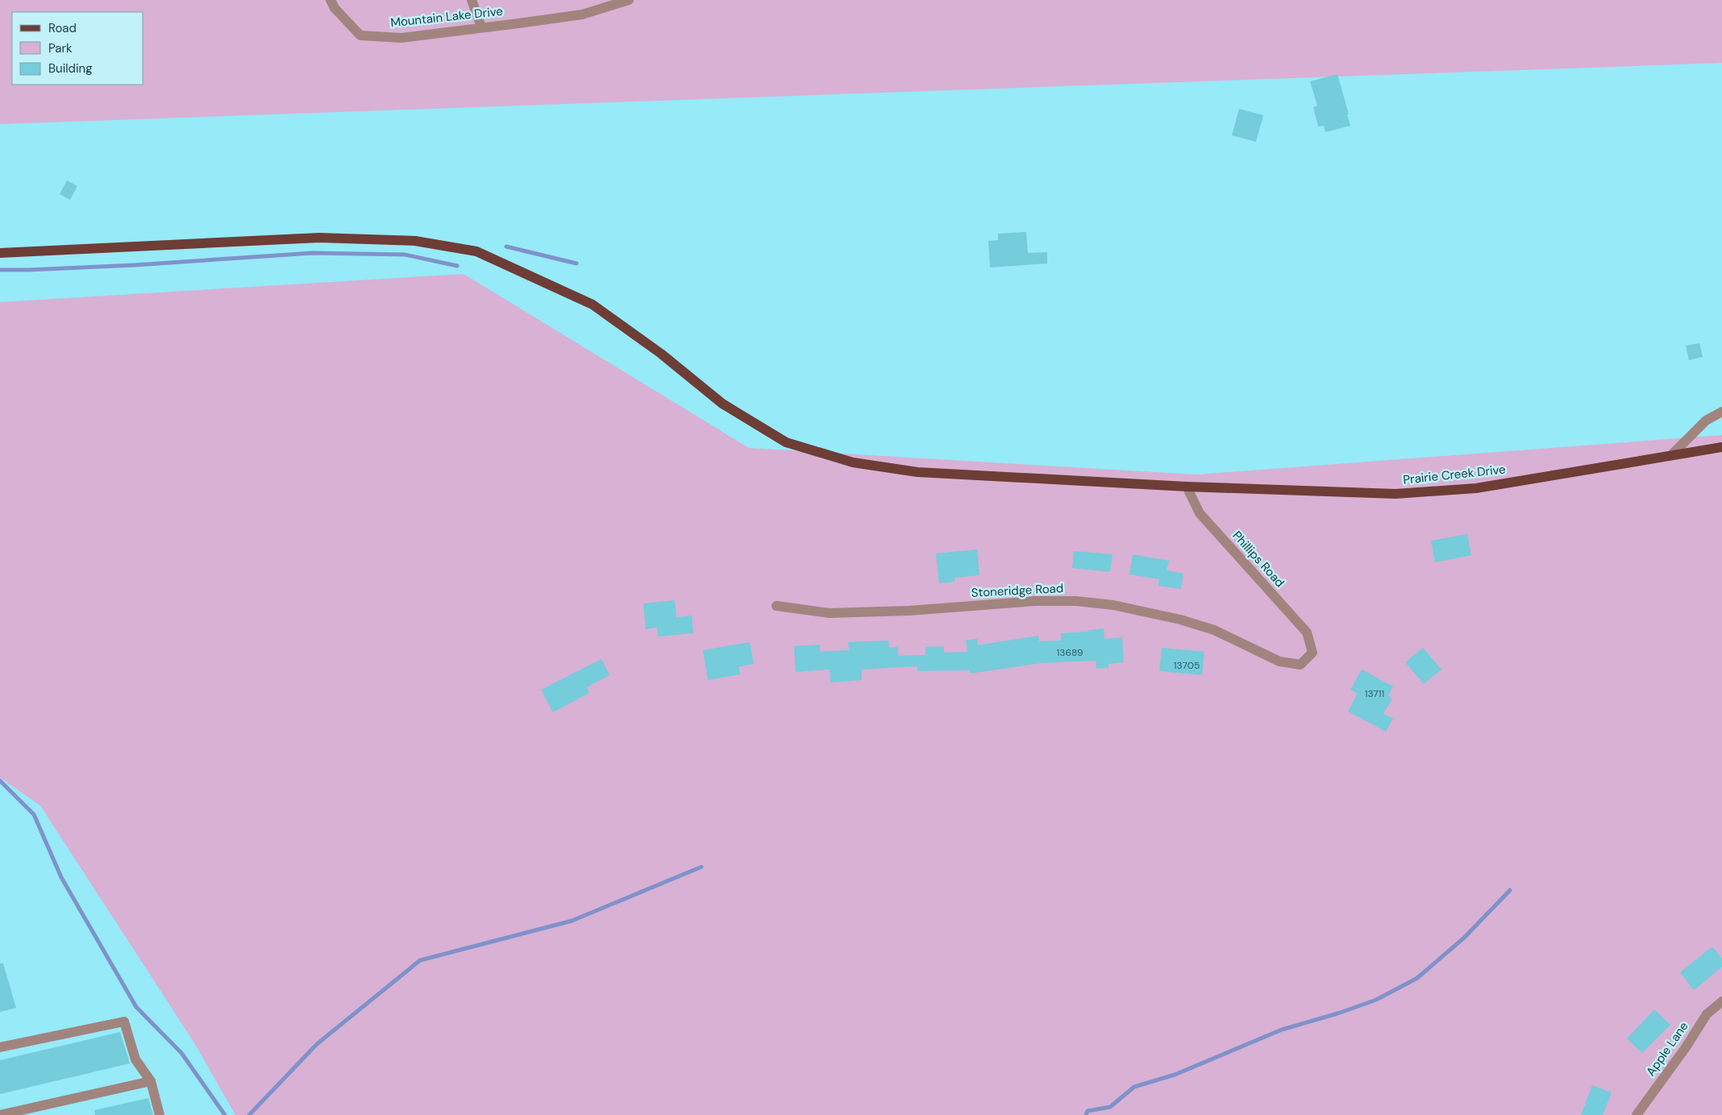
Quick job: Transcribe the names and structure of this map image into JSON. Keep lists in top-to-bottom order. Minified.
{"streets":{"main road":["Prairie Creek Drive"],"street":["Mountain Lake Drive","Phillips Road","Stoneridge Road","Apple Lane"]},"crossings":[["Prairie Creek Drive","Phillips Road"],["Phillips Road","Stoneridge Road"]],"house_numbers":["13689","13705","13711"],"legend":["Road","Park","Building"]}
